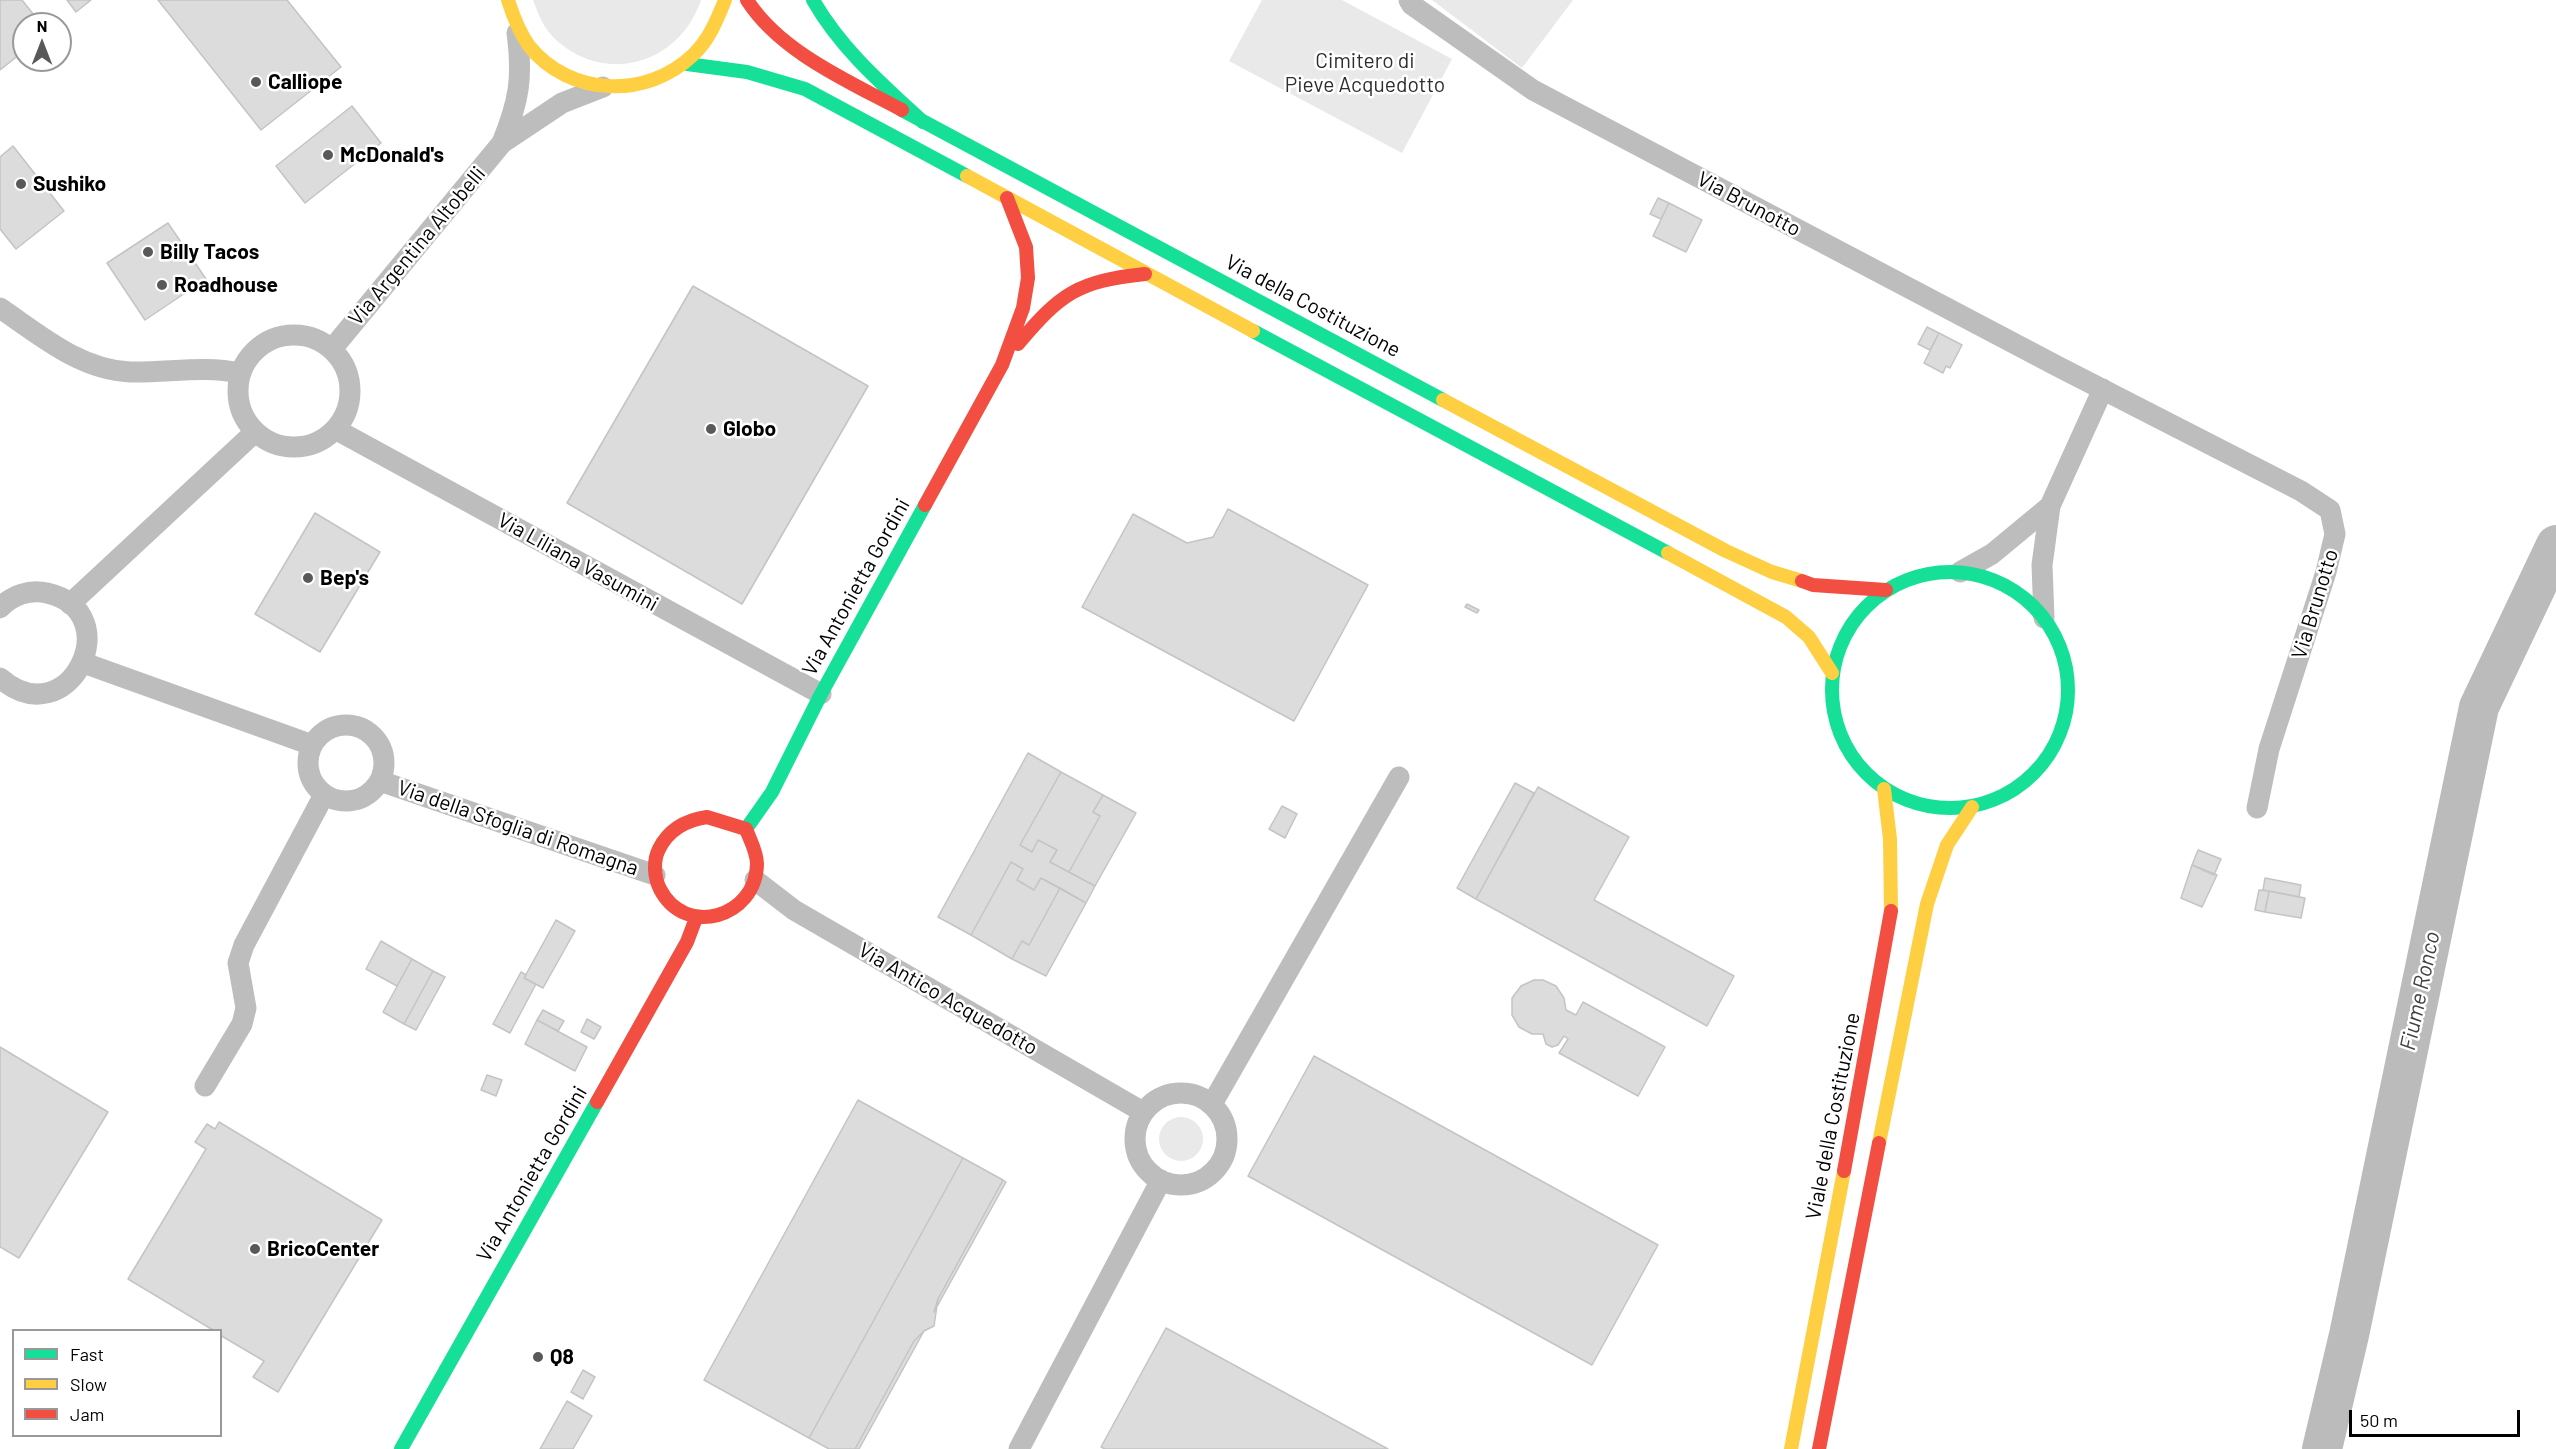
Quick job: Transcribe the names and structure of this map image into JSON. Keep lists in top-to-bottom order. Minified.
{"streets":{"main road":["Via della Costituzione","Via Antonietta Gordini","Viale della Costituzione"],"street":["Via Brunotto","Via Argentina Altobelli","Via Liliana Vasumini","Via della Sfoglia di Romagna","Via Antico Acquedotto"]},"crossings":[["Via Argentina Altobelli","Via Liliana Vasumini"],["Via Liliana Vasumini","Via Antonietta Gordini"],["Via Antonietta Gordini","Via della Sfoglia di Romagna"],["Via Antonietta Gordini","Via Antico Acquedotto"],["Via della Sfoglia di Romagna","Via Antico Acquedotto"]],"water":["Fiume Ronco"],"parks":["Cimitero di Pieve Acquedotto"],"places":["Calliope","McDonald's","Sushiko","Billy Tacos","Roadhouse","Globo","Bep's","BricoCenter","Q8"],"legend":["Fast","Slow","Jam"],"scale_bar":"50 m","north":"top"}
